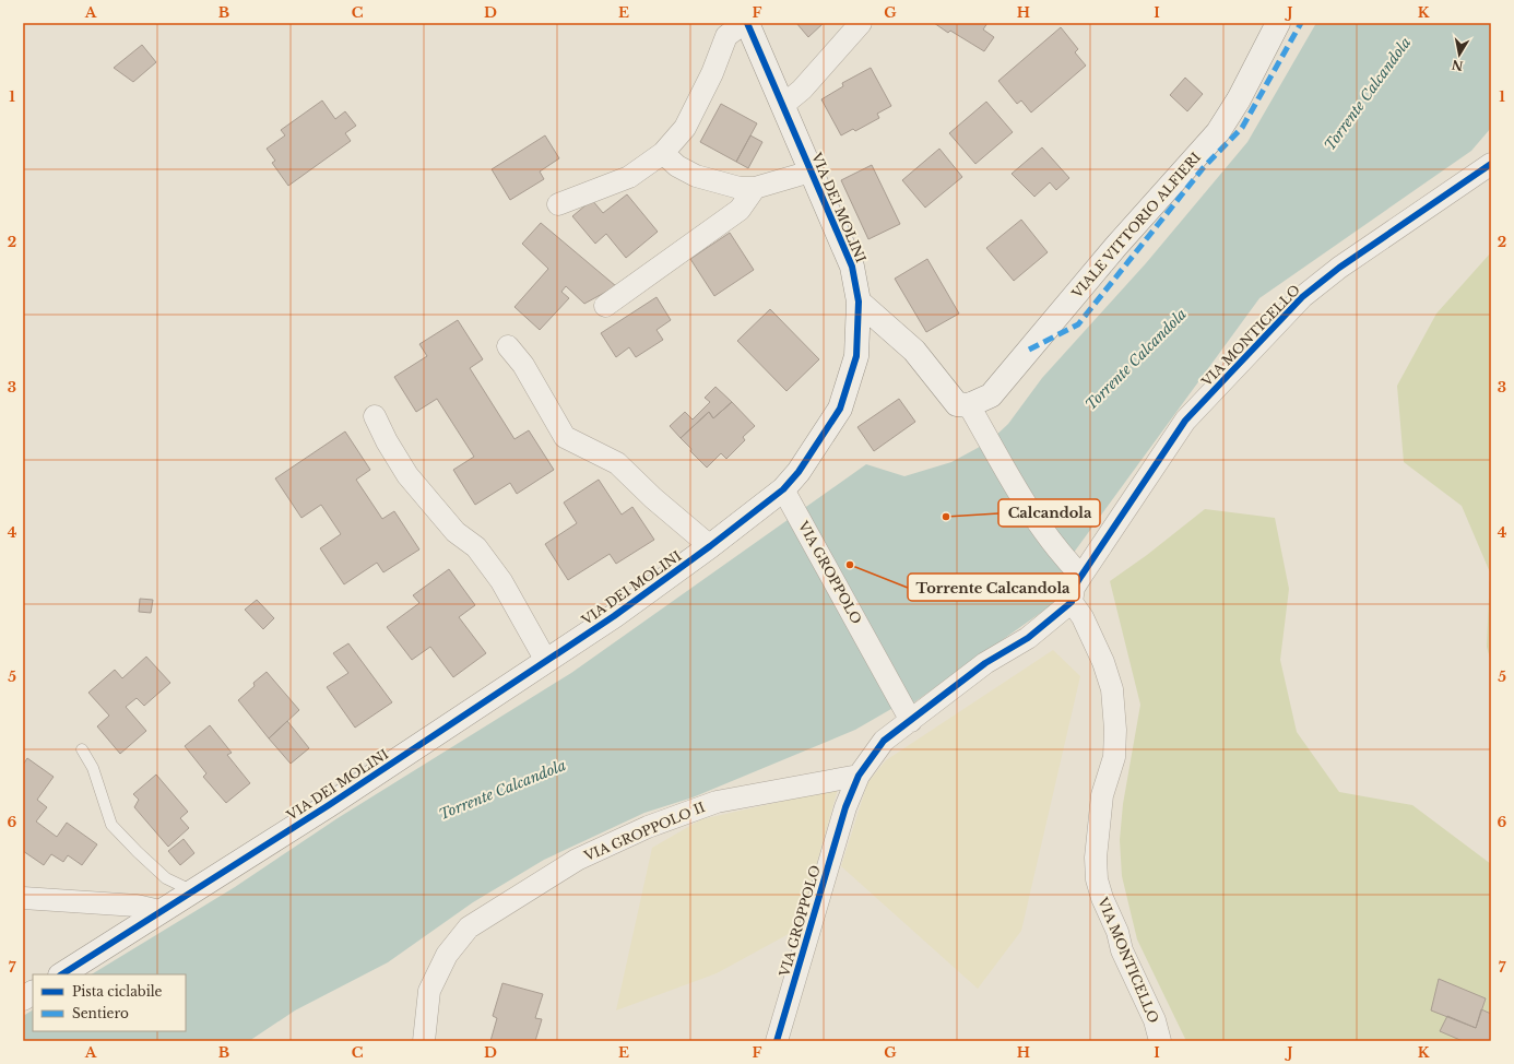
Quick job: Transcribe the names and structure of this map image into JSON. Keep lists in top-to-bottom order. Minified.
{"streets":{"street":["VIA DEI MOLINI","VIALE VITTORIO ALFIERI","VIA MONTICELLO","VIA GROPPOLO","VIA GROPPOLO II"]},"crossings":[["VIA DEI MOLINI","VIA GROPPOLO"],["VIA MONTICELLO","VIA GROPPOLO"],["VIA GROPPOLO","VIA GROPPOLO II"]],"water":["Torrente Calcandola"],"places":["Calcandola","Torrente Calcandola"],"legend":["Pista ciclabile","Sentiero"],"north":"bottom","grid":{"columns":["A","B","C","D","E","F","G","H","I","J","K"],"rows":["1","2","3","4","5","6","7"]}}
